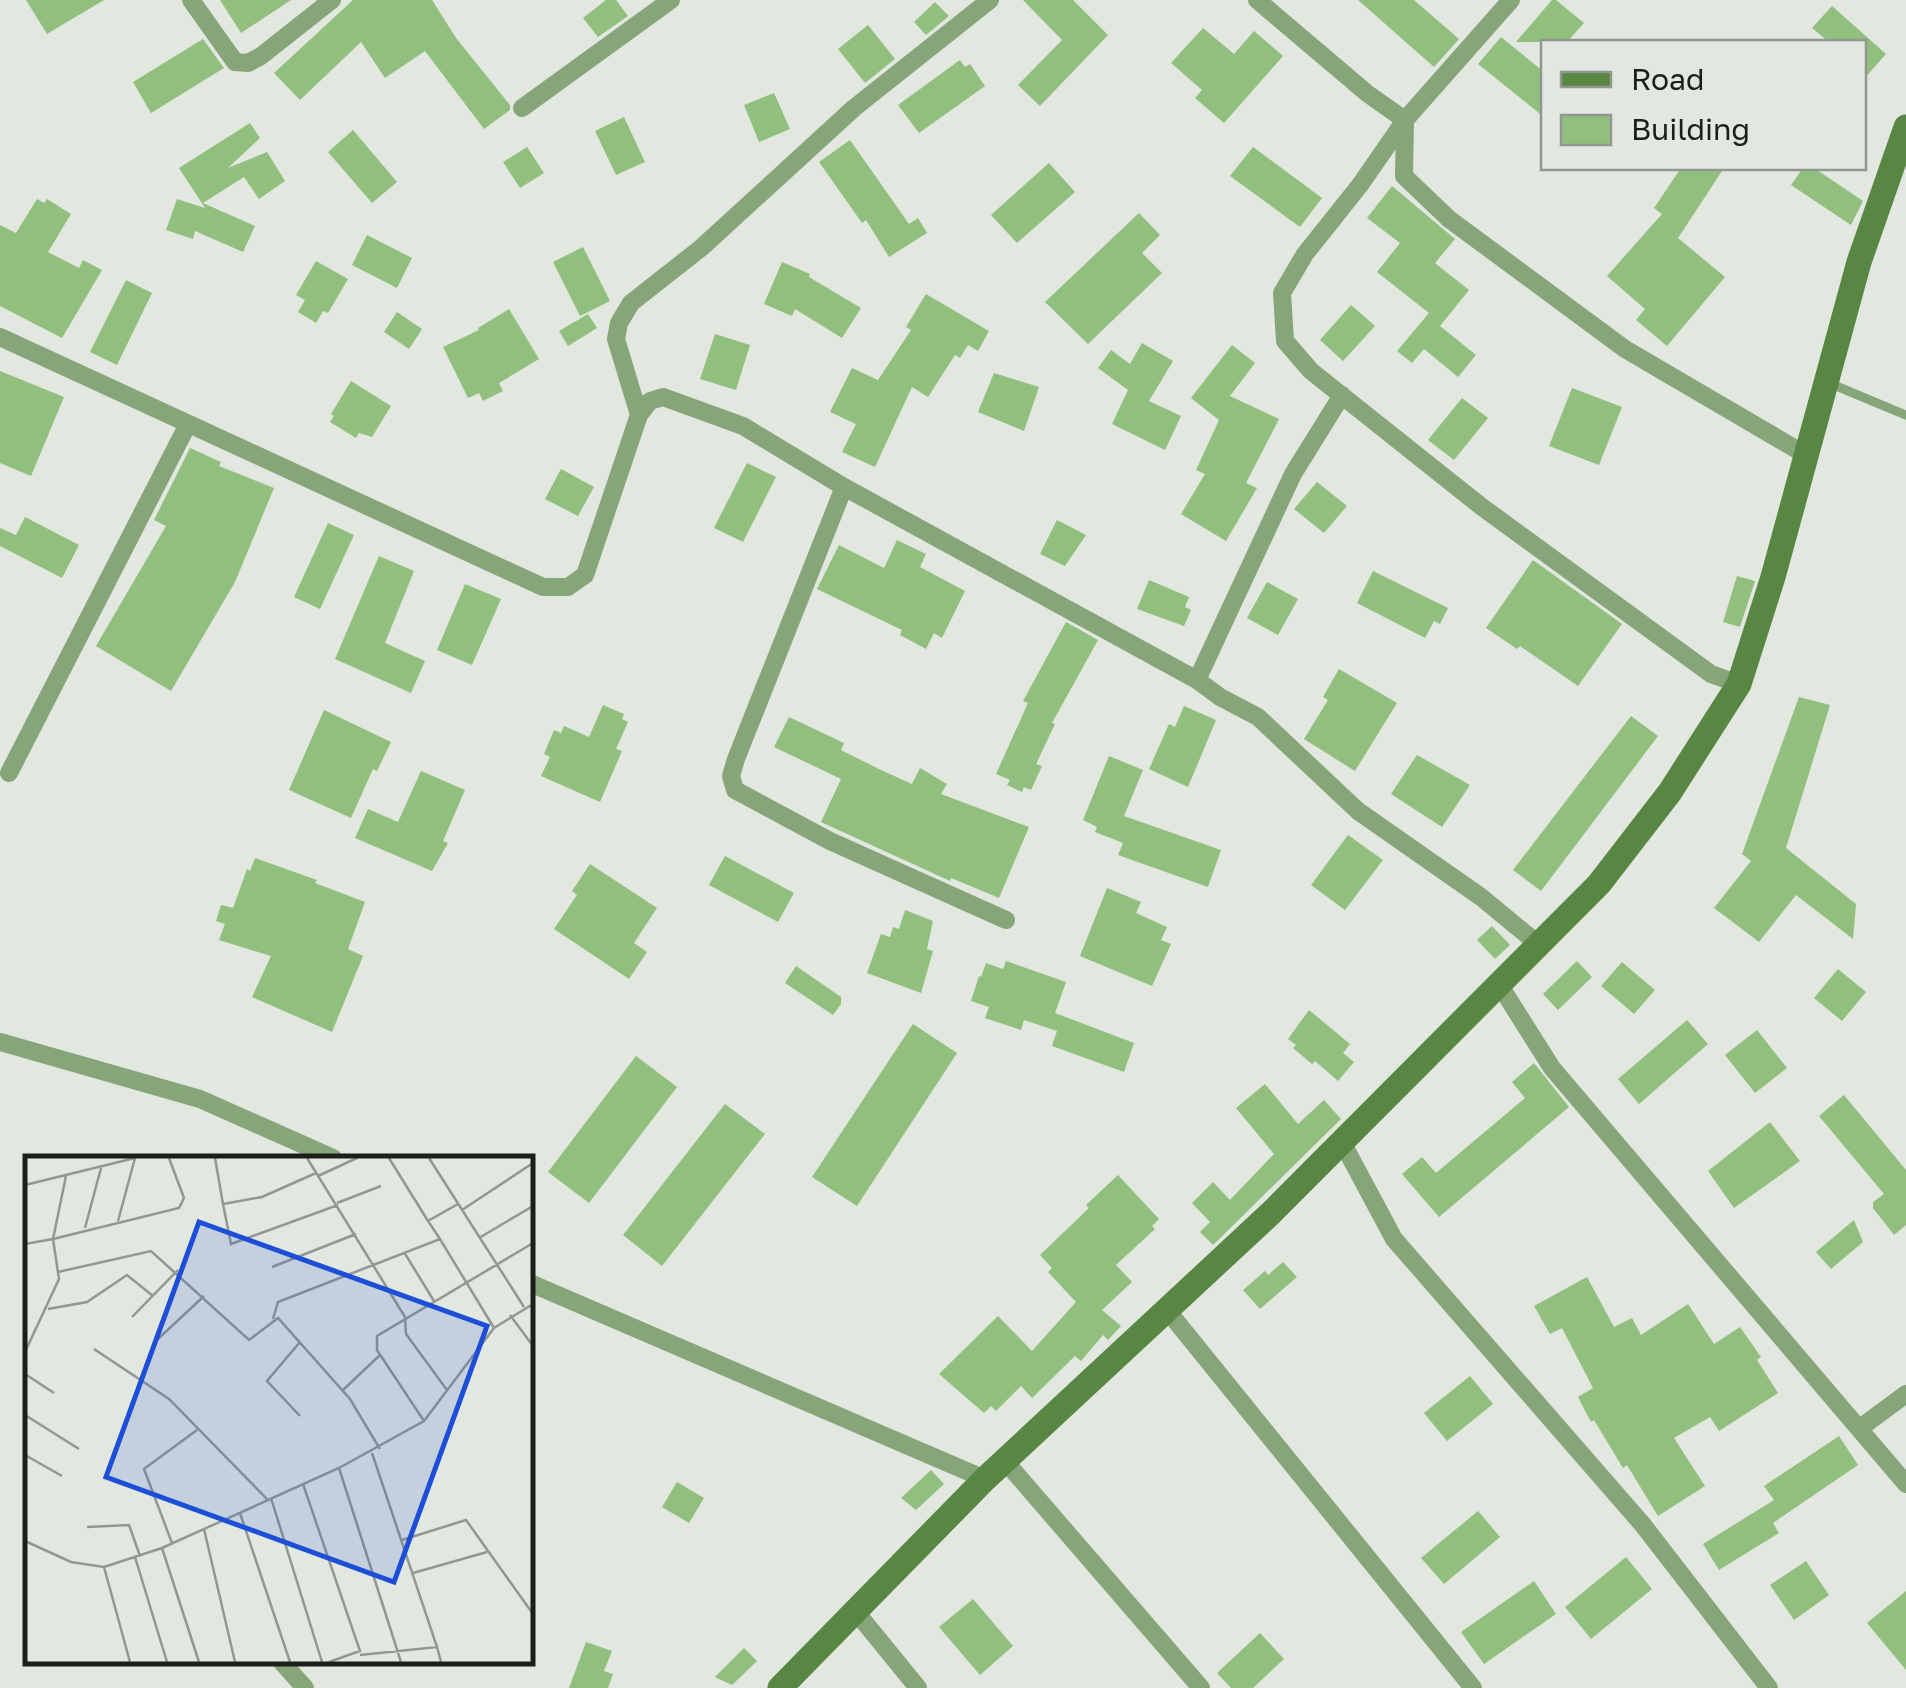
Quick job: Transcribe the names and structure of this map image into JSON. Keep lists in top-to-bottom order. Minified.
{"legend":["Road","Building"]}
